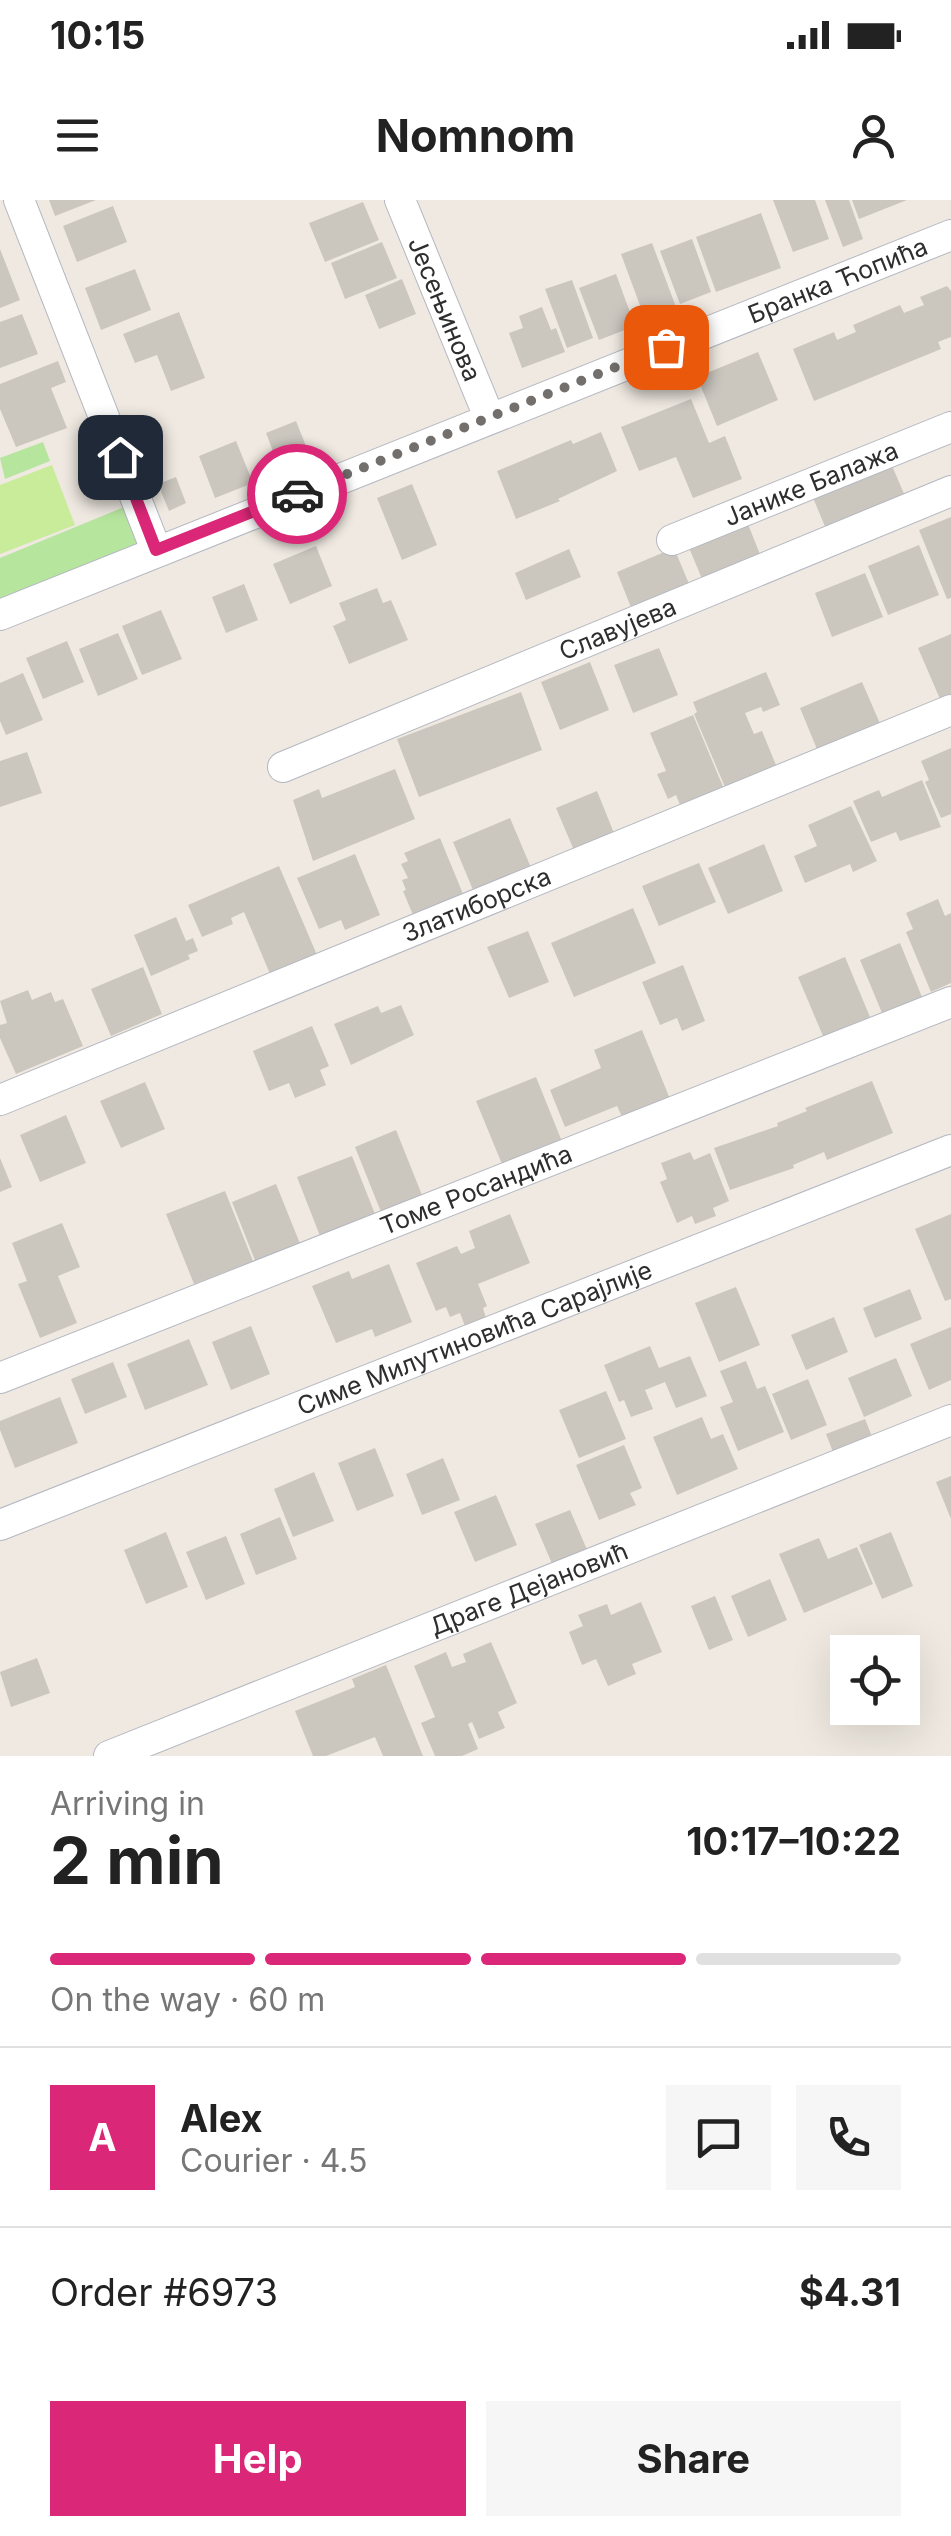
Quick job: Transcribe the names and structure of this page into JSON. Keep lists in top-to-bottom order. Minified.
{"streets":{"street":["Бранка Ћопића","Јесењинова","Јанике Балажа","Славујева","Златиборска","Томе Росандића","Симе Милутиновића Сарајлије","Драге Дејановић"]},"crossings":[["Бранка Ћопића","Јесењинова"]],"page":{"status":"10:15","header":"Nomnom","heading":["2 min","Arriving in","10:17–10:22"],"panel":["Alex","Courier · 4.5","Order #6973","$4.31"],"bar":"On the way · 60 m","round":"A","buttons":["Help","Share"]}}
